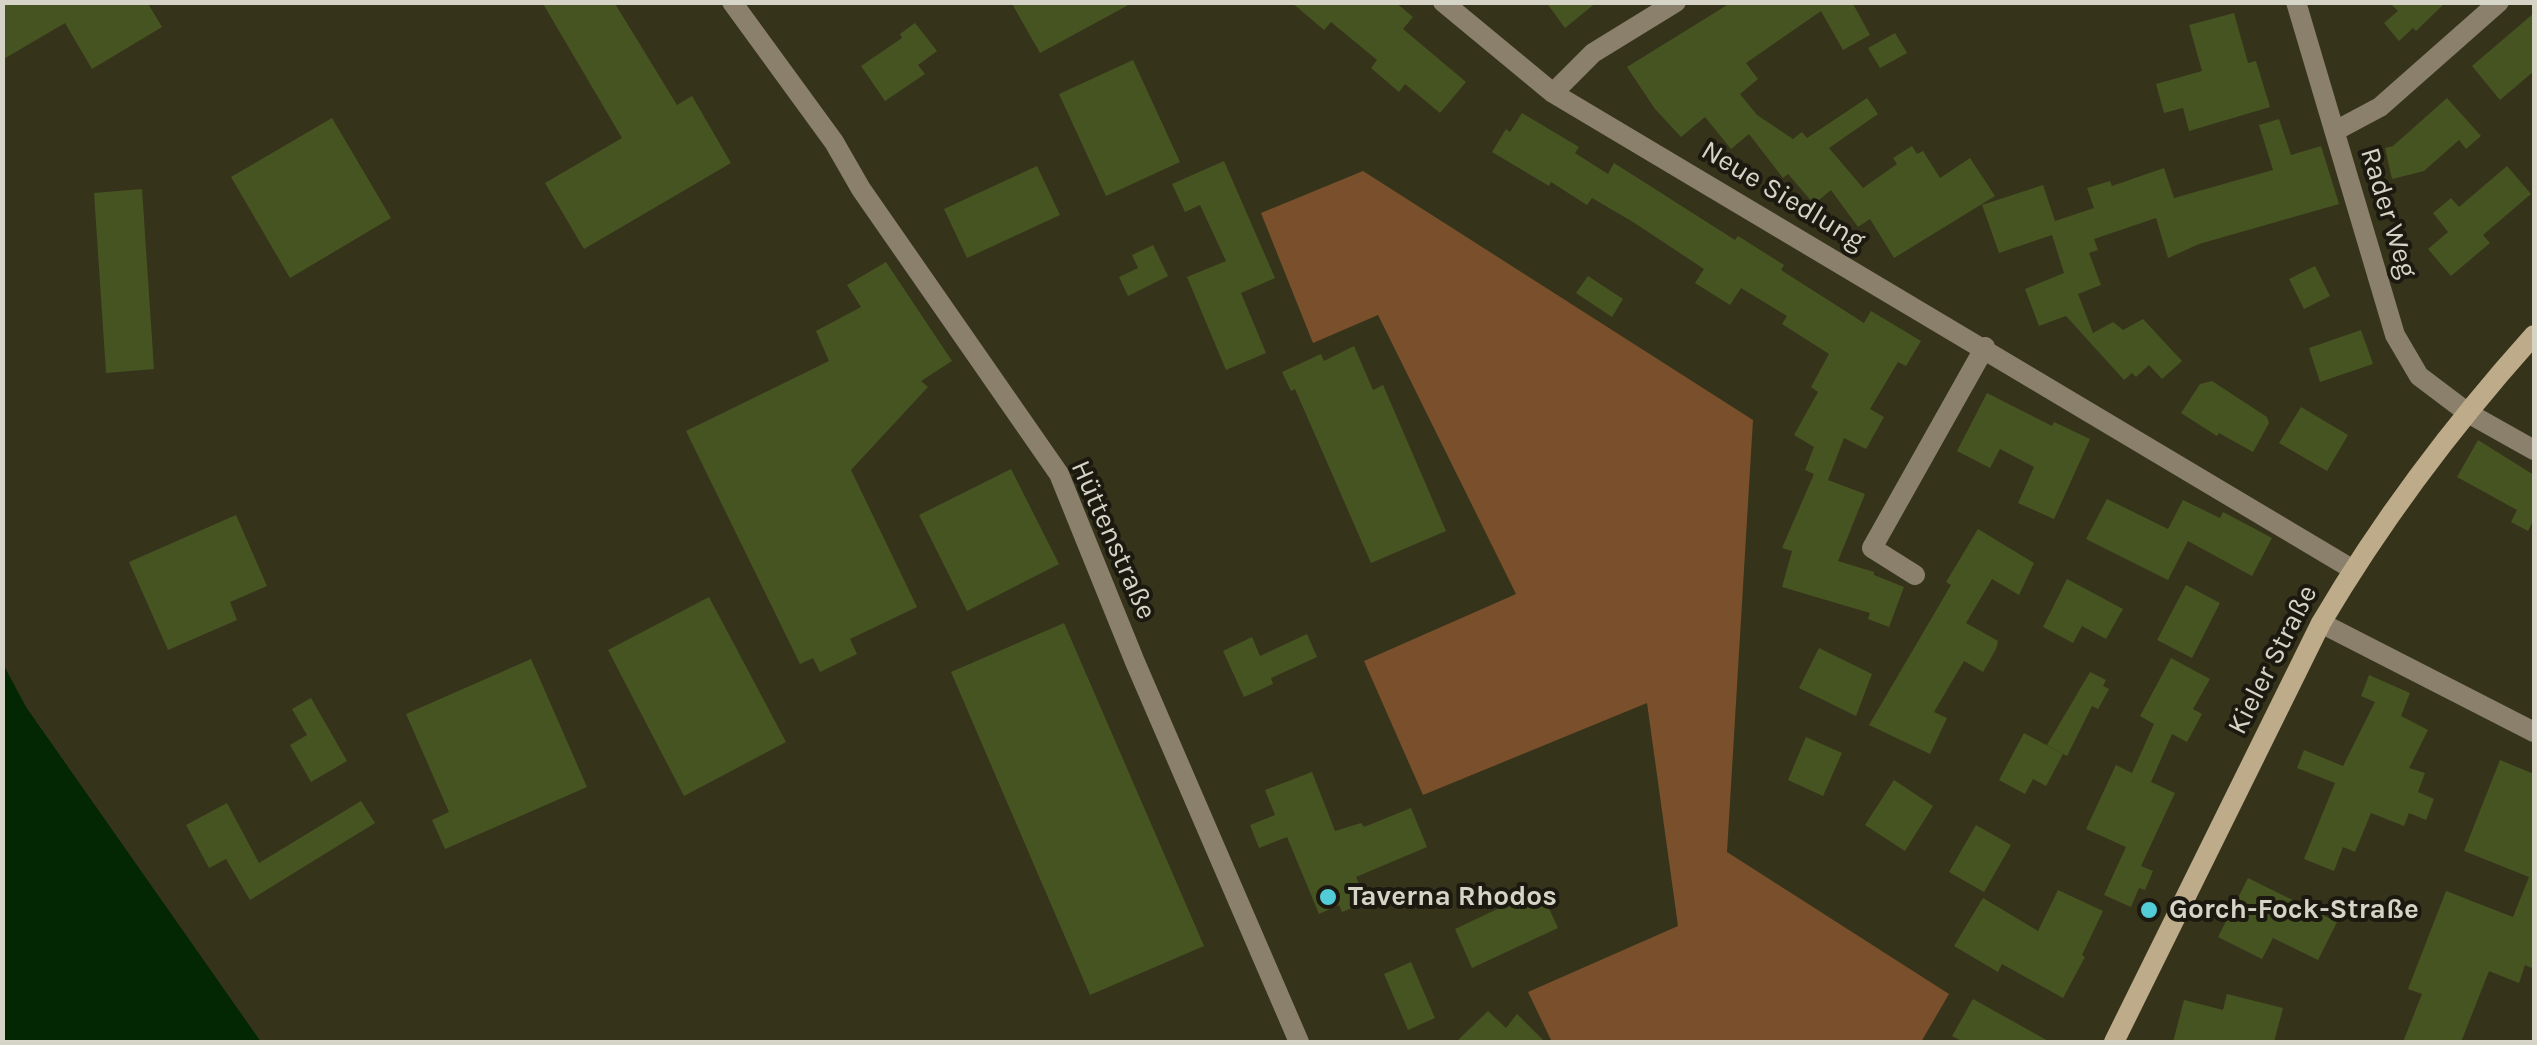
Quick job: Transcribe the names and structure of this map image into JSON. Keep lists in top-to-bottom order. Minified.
{"streets":{"main road":["Kieler Straße"],"street":["Neue Siedlung","Rader Weg","Hüttenstraße"]},"crossings":[["Neue Siedlung","Kieler Straße"],["Rader Weg","Kieler Straße"]],"places":["Taverna Rhodos","Gorch-Fock-Straße"]}
